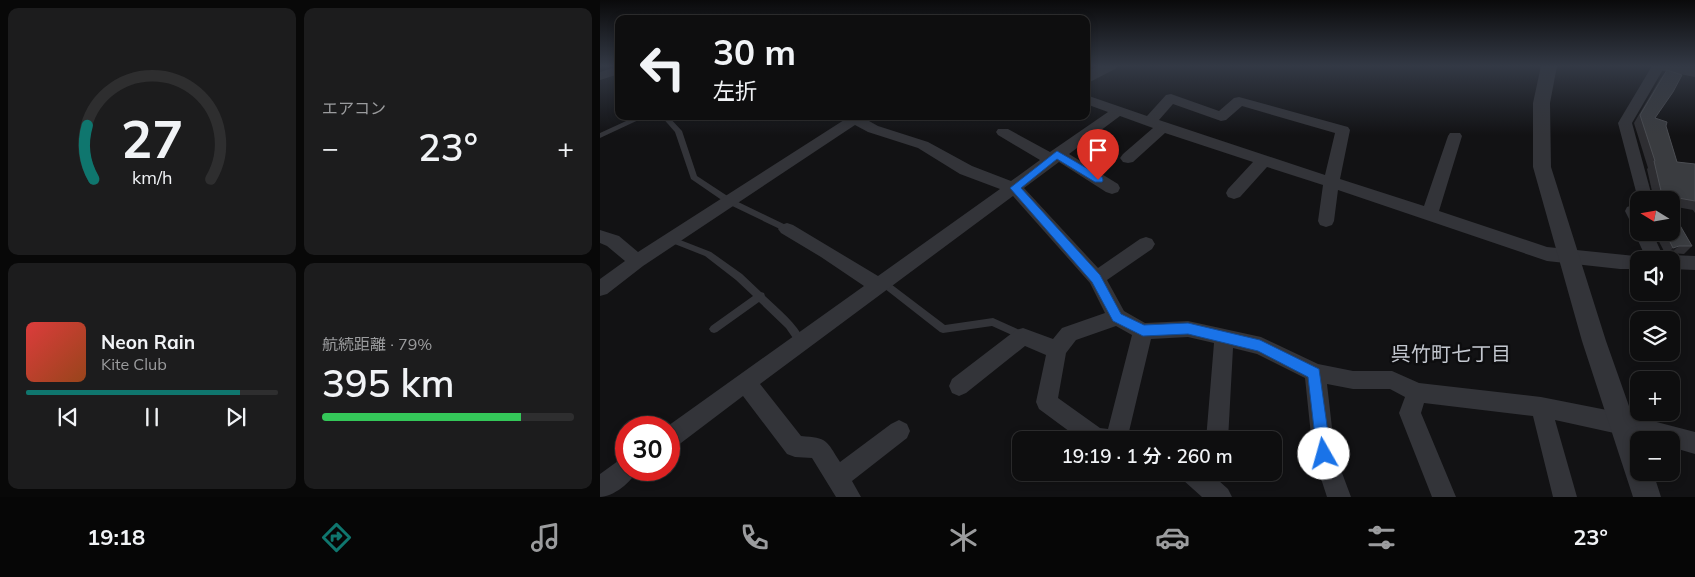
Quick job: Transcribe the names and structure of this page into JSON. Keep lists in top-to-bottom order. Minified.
{"districts":["呉竹町七丁目"],"north":"left","page":{"tile":["エアコン",["航続距離 · 79%","395 km"]],"turn":["30 m","左折"],"heat":["−","23°","+"],"map_buttons":["+","−"],"song":["Neon Rain","Kite Club"],"limit":"30","trip":"19:19 · 1 分 · 260 m","tabs":["19:18","23°"],"gauge":["27","km/h"]}}
